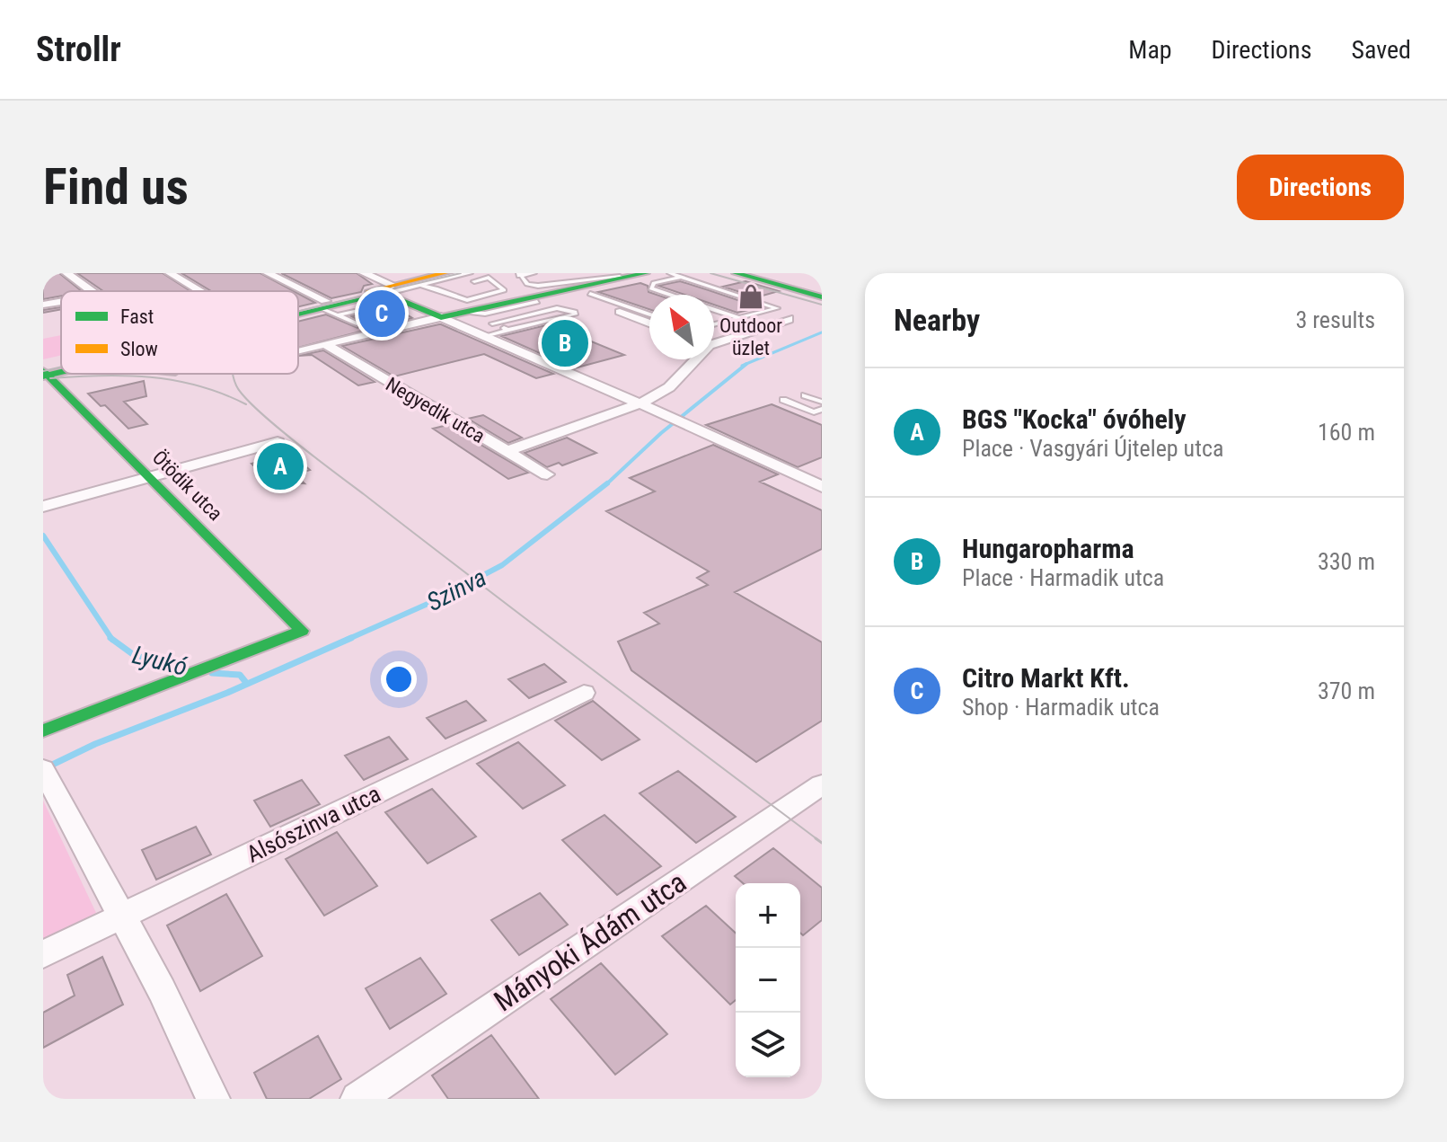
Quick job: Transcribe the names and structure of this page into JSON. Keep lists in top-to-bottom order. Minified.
{"streets":{"street":["Negyedik utca","Ötödik utca","Alsószinva utca","Mányoki Ádám utca"]},"water":["Szinva","Lyukó"],"places":{"shop":["Outdoor üzlet"]},"legend":["Fast","Slow"],"north":"top left","page":{"header":"Strollr","nav":["Map","Directions","Saved"],"buttons":"Directions","title":"Find us","heading":["Nearby","3 results"],"pins":["C","B","A"],"list":[{"mark":"A","name":"BGS \"Kocka\" óvóhely","note":"Place · Vasgyári Újtelep utca","value":"160 m"},{"mark":"B","name":"Hungaropharma","note":"Place · Harmadik utca","value":"330 m"},{"mark":"C","name":"Citro Markt Kft.","note":"Shop · Harmadik utca","value":"370 m"}],"map_buttons":["+","−"]}}
